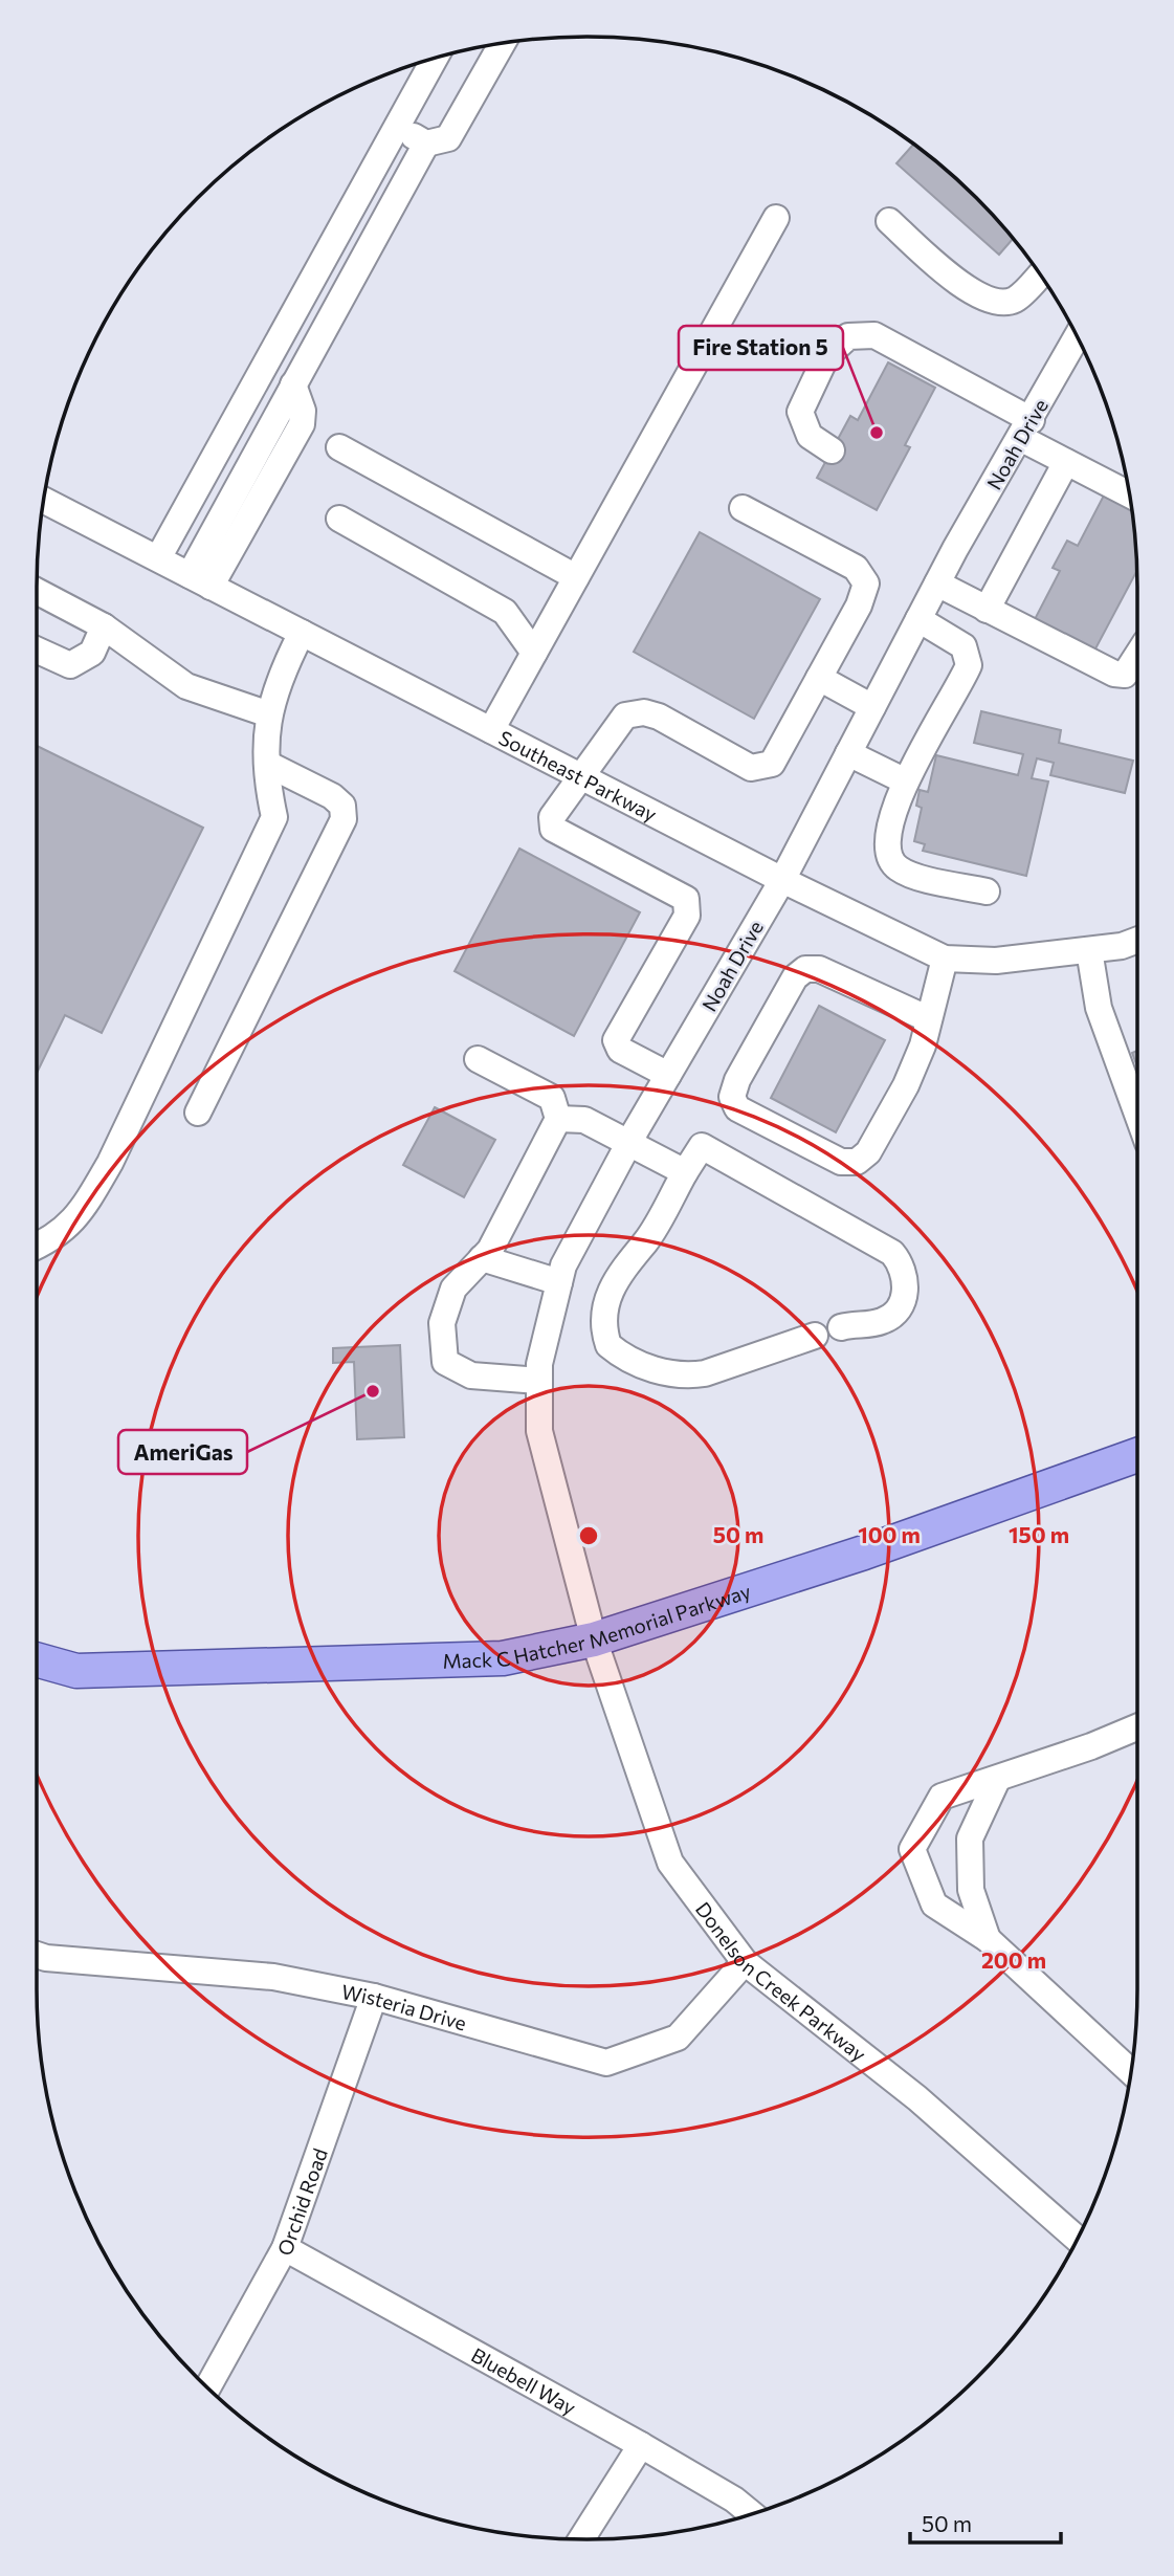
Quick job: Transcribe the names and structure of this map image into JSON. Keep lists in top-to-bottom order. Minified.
{"streets":{"main road":["Mack C Hatcher Memorial Parkway"],"street":["Noah Drive","Southeast Parkway","Donelson Creek Parkway","Wisteria Drive","Orchid Road","Bluebell Way"]},"crossings":[["Noah Drive","Southeast Parkway"],["Noah Drive","Mack C Hatcher Memorial Parkway"],["Noah Drive","Donelson Creek Parkway"],["Mack C Hatcher Memorial Parkway","Donelson Creek Parkway"],["Donelson Creek Parkway","Wisteria Drive"],["Wisteria Drive","Orchid Road"],["Orchid Road","Bluebell Way"]],"places":["Fire Station 5","AmeriGas"],"scale_bar":"50 m","rings":["50 m","100 m","150 m","200 m"]}
